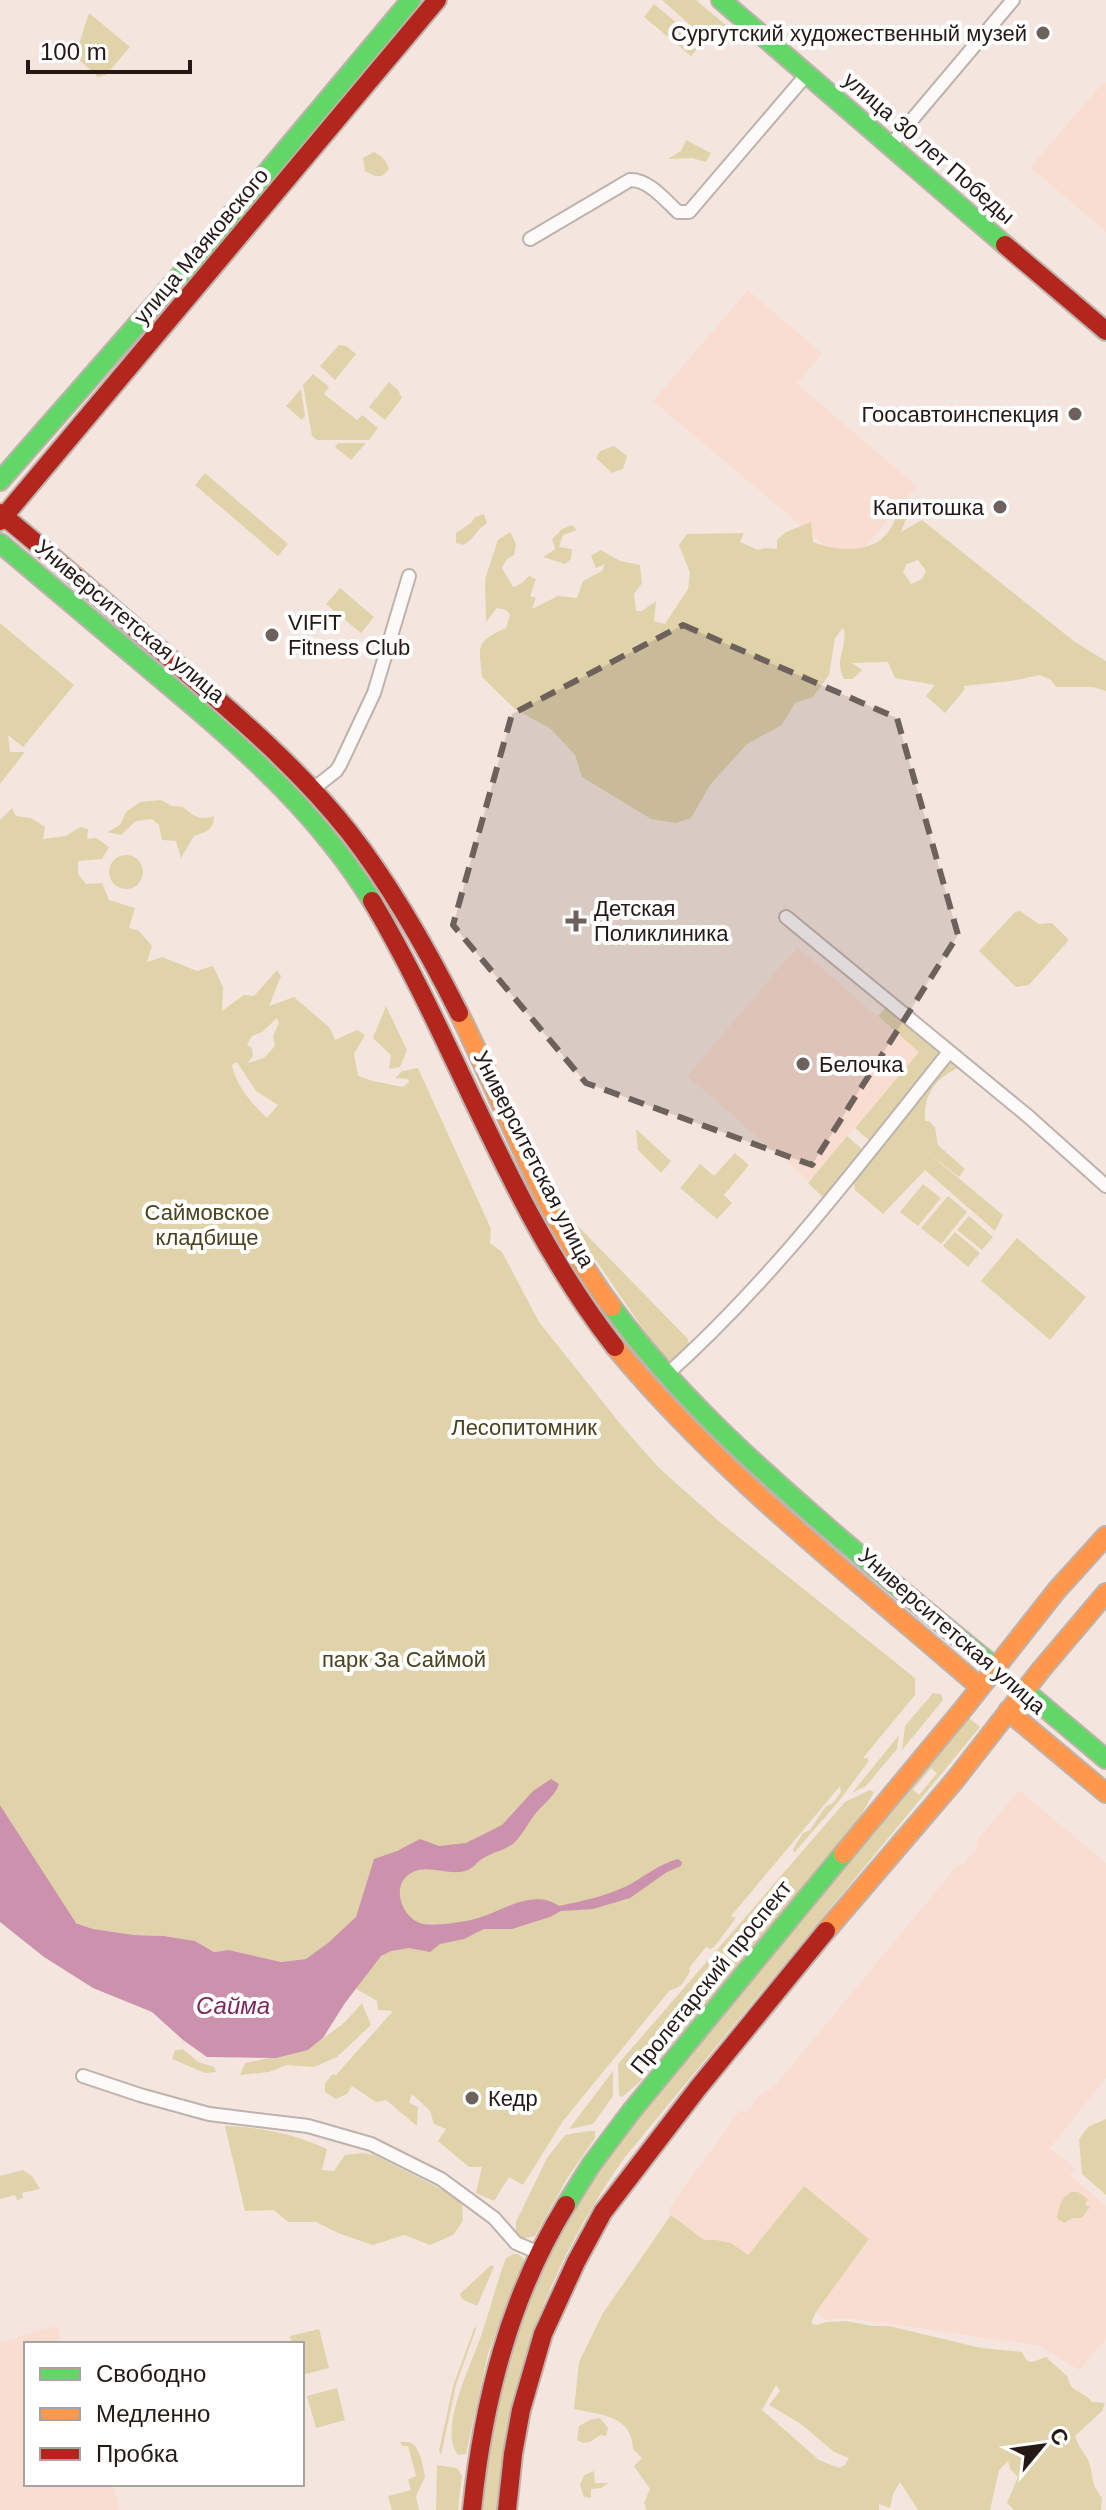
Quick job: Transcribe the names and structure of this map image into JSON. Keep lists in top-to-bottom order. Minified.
{"streets":{"main road":["улица 30 лет Победы","улица Маяковского","Университетская улица","Пролетарский проспект"]},"crossings":[["улица Маяковского","Университетская улица"],["Университетская улица","Пролетарский проспект"]],"water":["Сайма"],"parks":["Саймовское кладбище","Лесопитомник","парк За Саймой"],"places":{"other":["Сургутский художественный музей","Гоосавтоинспекция","Капитошка","VIFIT Fitness Club","Белочка","Кедр"],"health":["Детская Поликлиника"]},"legend":["Свободно","Медленно","Пробка"],"scale_bar":"100 m","north":"top right"}
